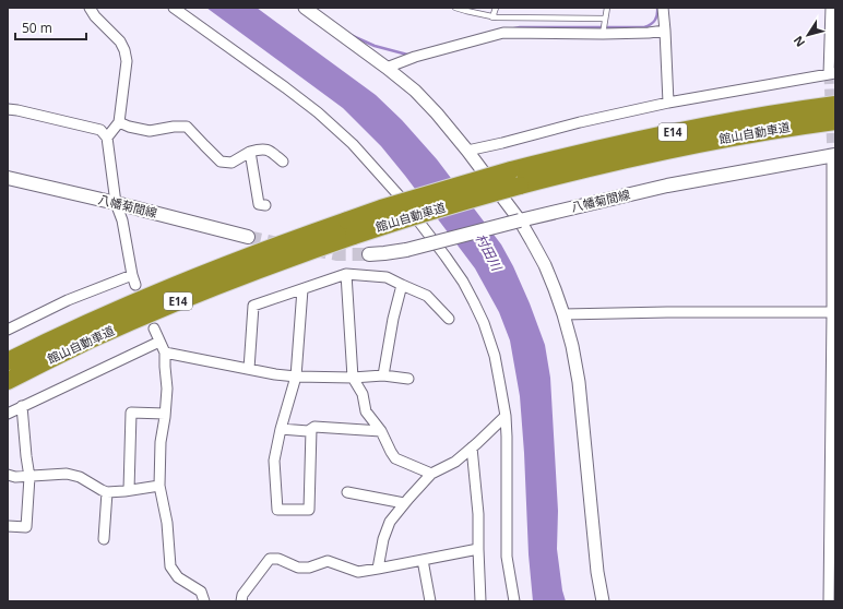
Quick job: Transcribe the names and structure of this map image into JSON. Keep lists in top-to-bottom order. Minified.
{"streets":{"highway":["E14","館山自動車道"],"main road":["八幡菊間線"]},"water":["村田川"],"scale_bar":"50 m","north":"bottom left"}
